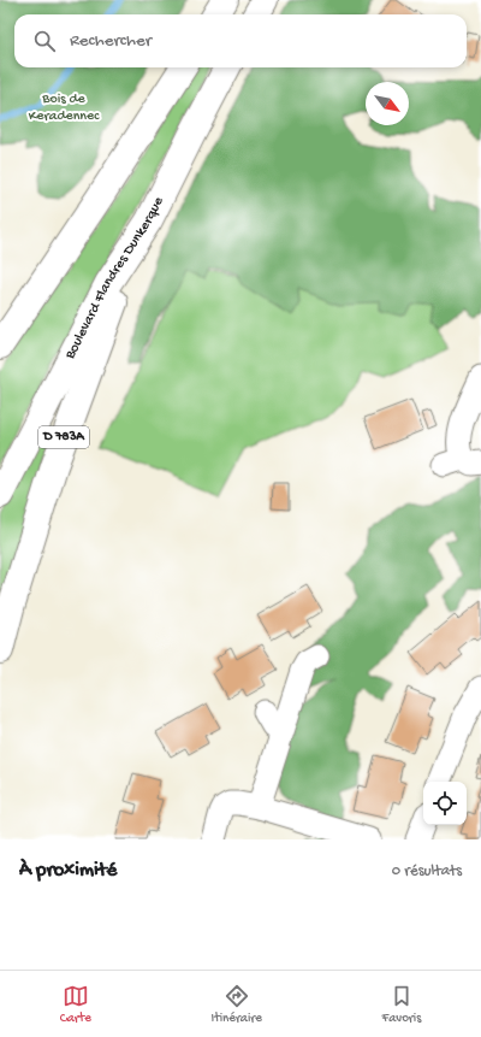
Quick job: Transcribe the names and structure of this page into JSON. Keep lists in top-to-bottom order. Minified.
{"streets":{"main road":["Boulevard Flandres Dunkerque","D 783A"]},"crossings":[["Boulevard Flandres Dunkerque","D 783A"]],"parks":["Bois de Keradennec"],"north":"bottom right","page":{"search":"Rechercher","heading":["À proximité","0 résultats"],"nav":["Carte","Itinéraire","Favoris"]}}
